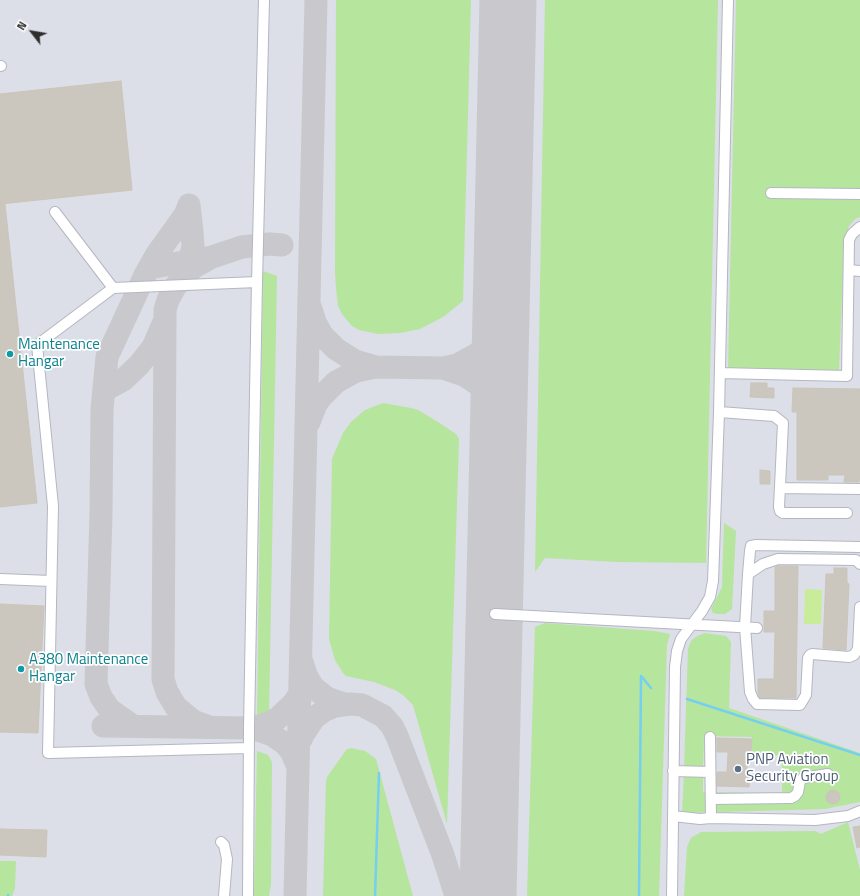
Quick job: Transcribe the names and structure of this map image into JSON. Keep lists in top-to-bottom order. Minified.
{"places":["Maintenance Hangar","A380 Maintenance Hangar","PNP Aviation Security Group"],"north":"top left"}
